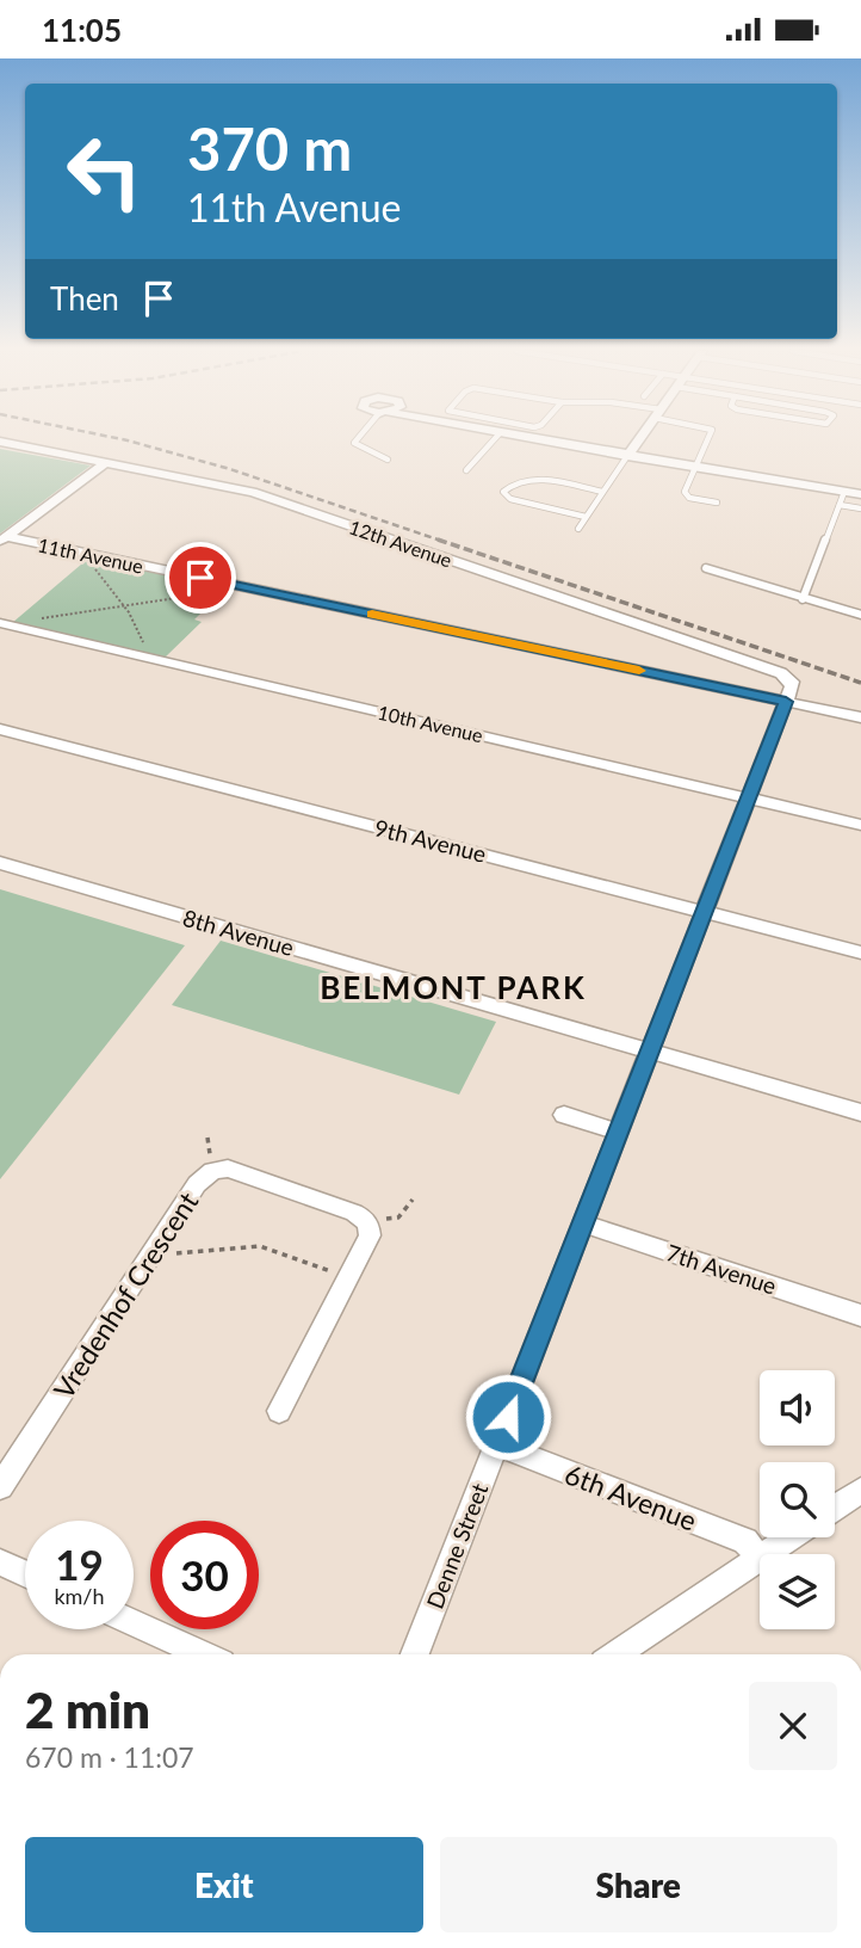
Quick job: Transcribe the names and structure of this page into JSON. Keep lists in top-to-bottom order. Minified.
{"streets":{"street":["12th Avenue","11th Avenue","10th Avenue","9th Avenue","8th Avenue","7th Avenue","Vredenhof Crescent","6th Avenue","Denne Street"]},"crossings":[["12th Avenue","11th Avenue"],["12th Avenue","Denne Street"],["11th Avenue","Denne Street"],["10th Avenue","Denne Street"],["9th Avenue","Denne Street"],["8th Avenue","Denne Street"],["7th Avenue","Denne Street"],["6th Avenue","Denne Street"]],"districts":["BELMONT PARK"],"page":{"status":"11:05","turn":["370 m","11th Avenue"],"then":"Then","speed":"19 km/h","limit":"30","heading":["2 min","670 m · 11:07"],"buttons":["Exit","Share"]}}
